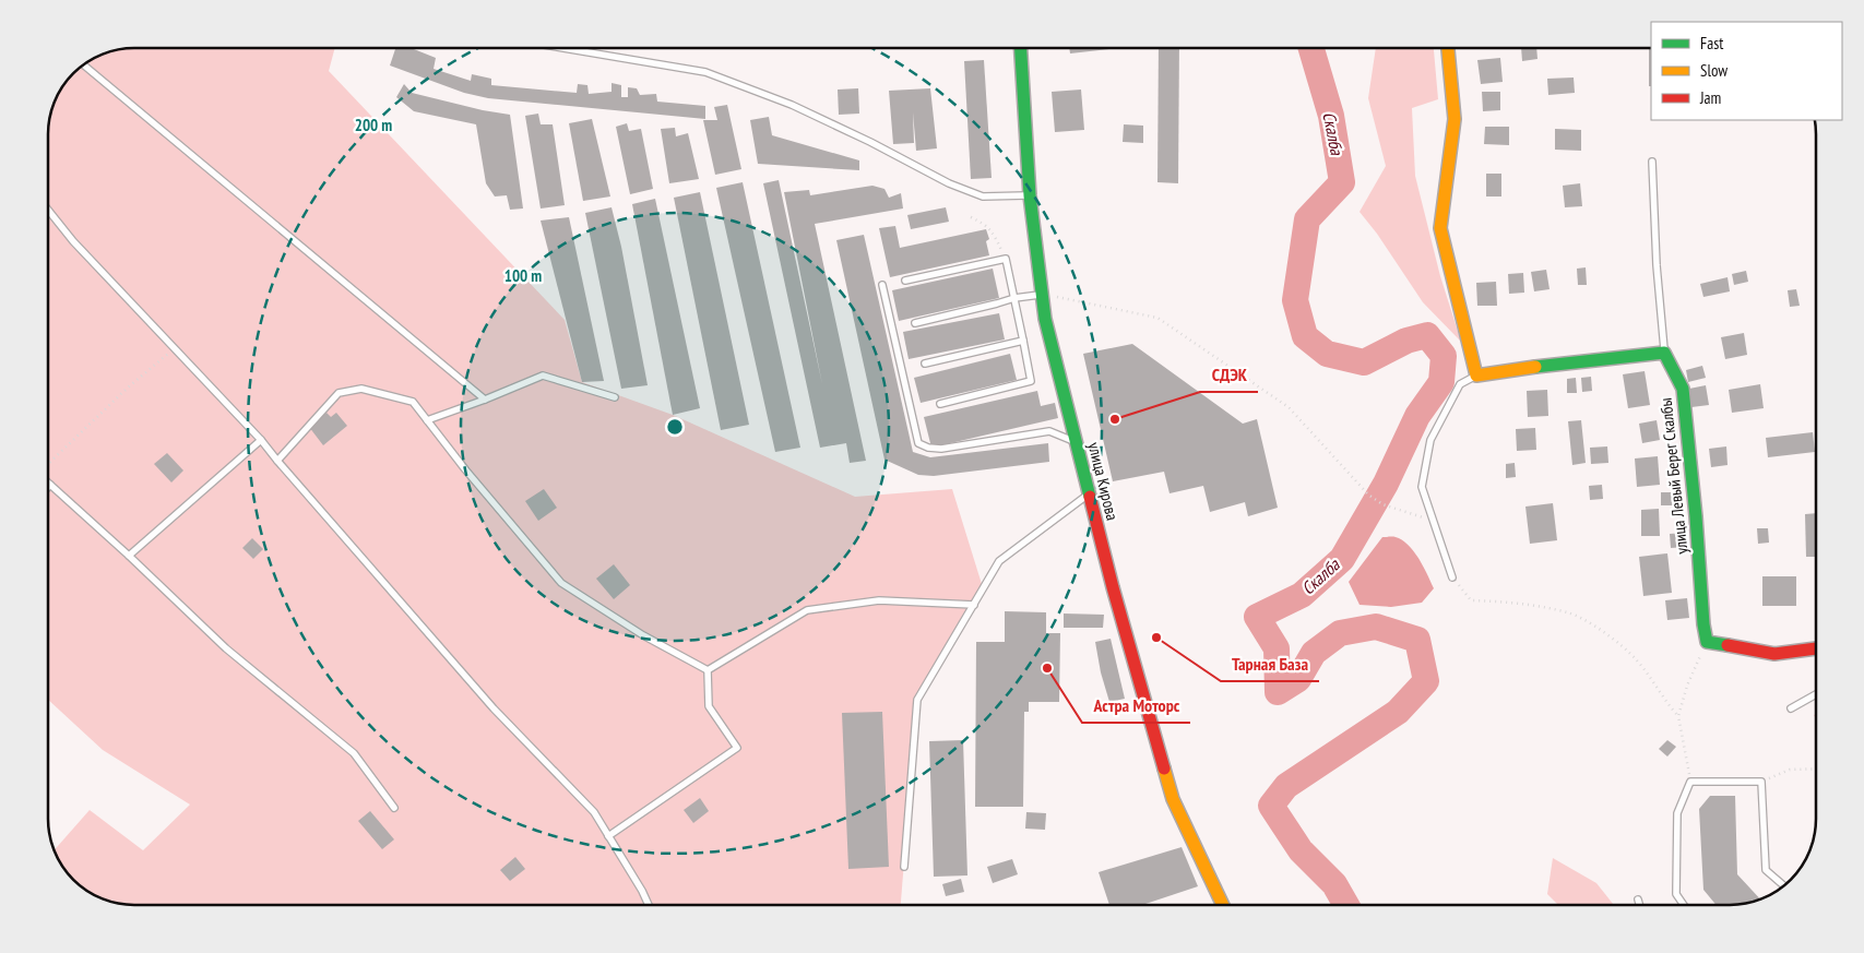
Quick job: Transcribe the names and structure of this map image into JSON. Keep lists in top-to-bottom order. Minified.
{"streets":{"street":["улица Левый Берег Скалбы","улица Кирова"]},"water":["Скалба"],"places":["СДЭК","Тарная База","Астра Моторс"],"legend":["Fast","Slow","Jam"],"rings":["200 m","100 m"]}
